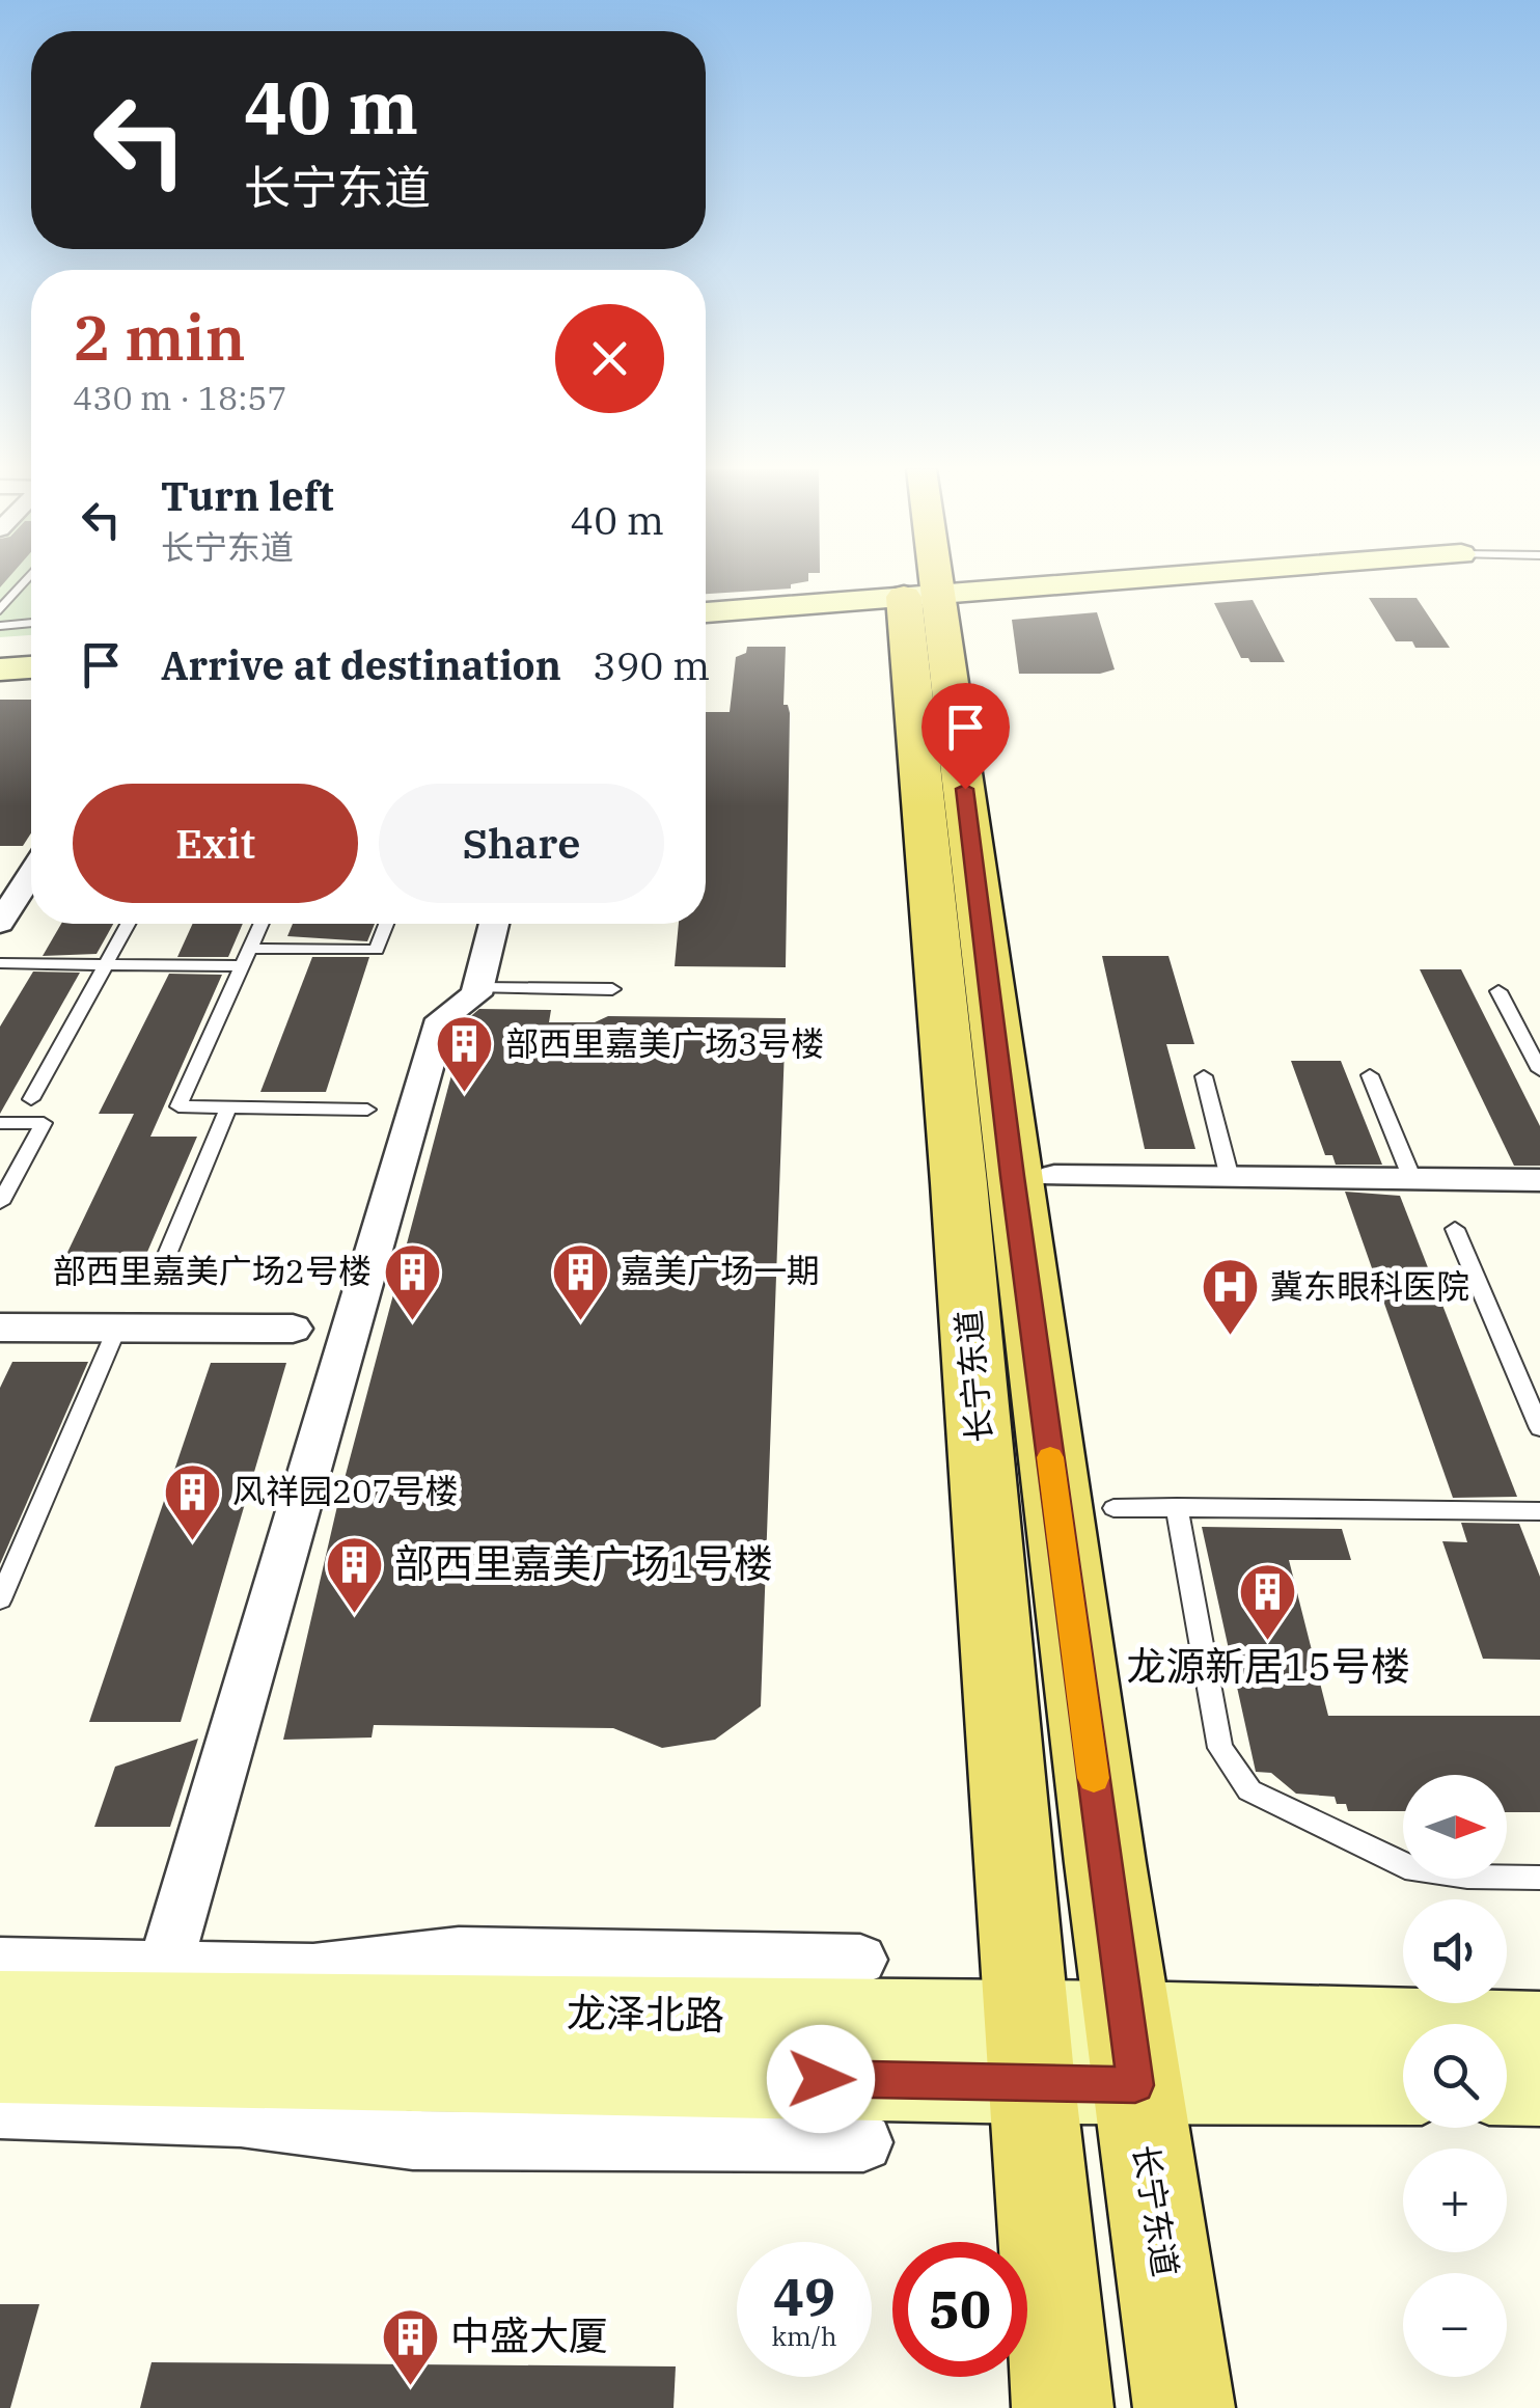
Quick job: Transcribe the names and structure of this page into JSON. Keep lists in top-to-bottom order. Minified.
{"streets":{"main road":["长宁东道","龙泽北路"]},"crossings":[["长宁东道","龙泽北路"]],"places":{"building":["部西里嘉美广场3号楼","部西里嘉美广场2号楼","嘉美广场一期","风祥园207号楼","部西里嘉美广场1号楼","龙源新居15号楼","中盛大厦"],"hospital":["冀东眼科医院"]},"north":"right","page":{"turn":["40 m","长宁东道"],"heading":["2 min","430 m · 18:57"],"list":[{"name":"Turn left","note":"长宁东道","value":"40 m"},{"name":"Arrive at destination","value":"390 m"}],"buttons":["Exit","Share"],"map_buttons":["+","−"],"speed":"49 km/h","limit":"50"}}
